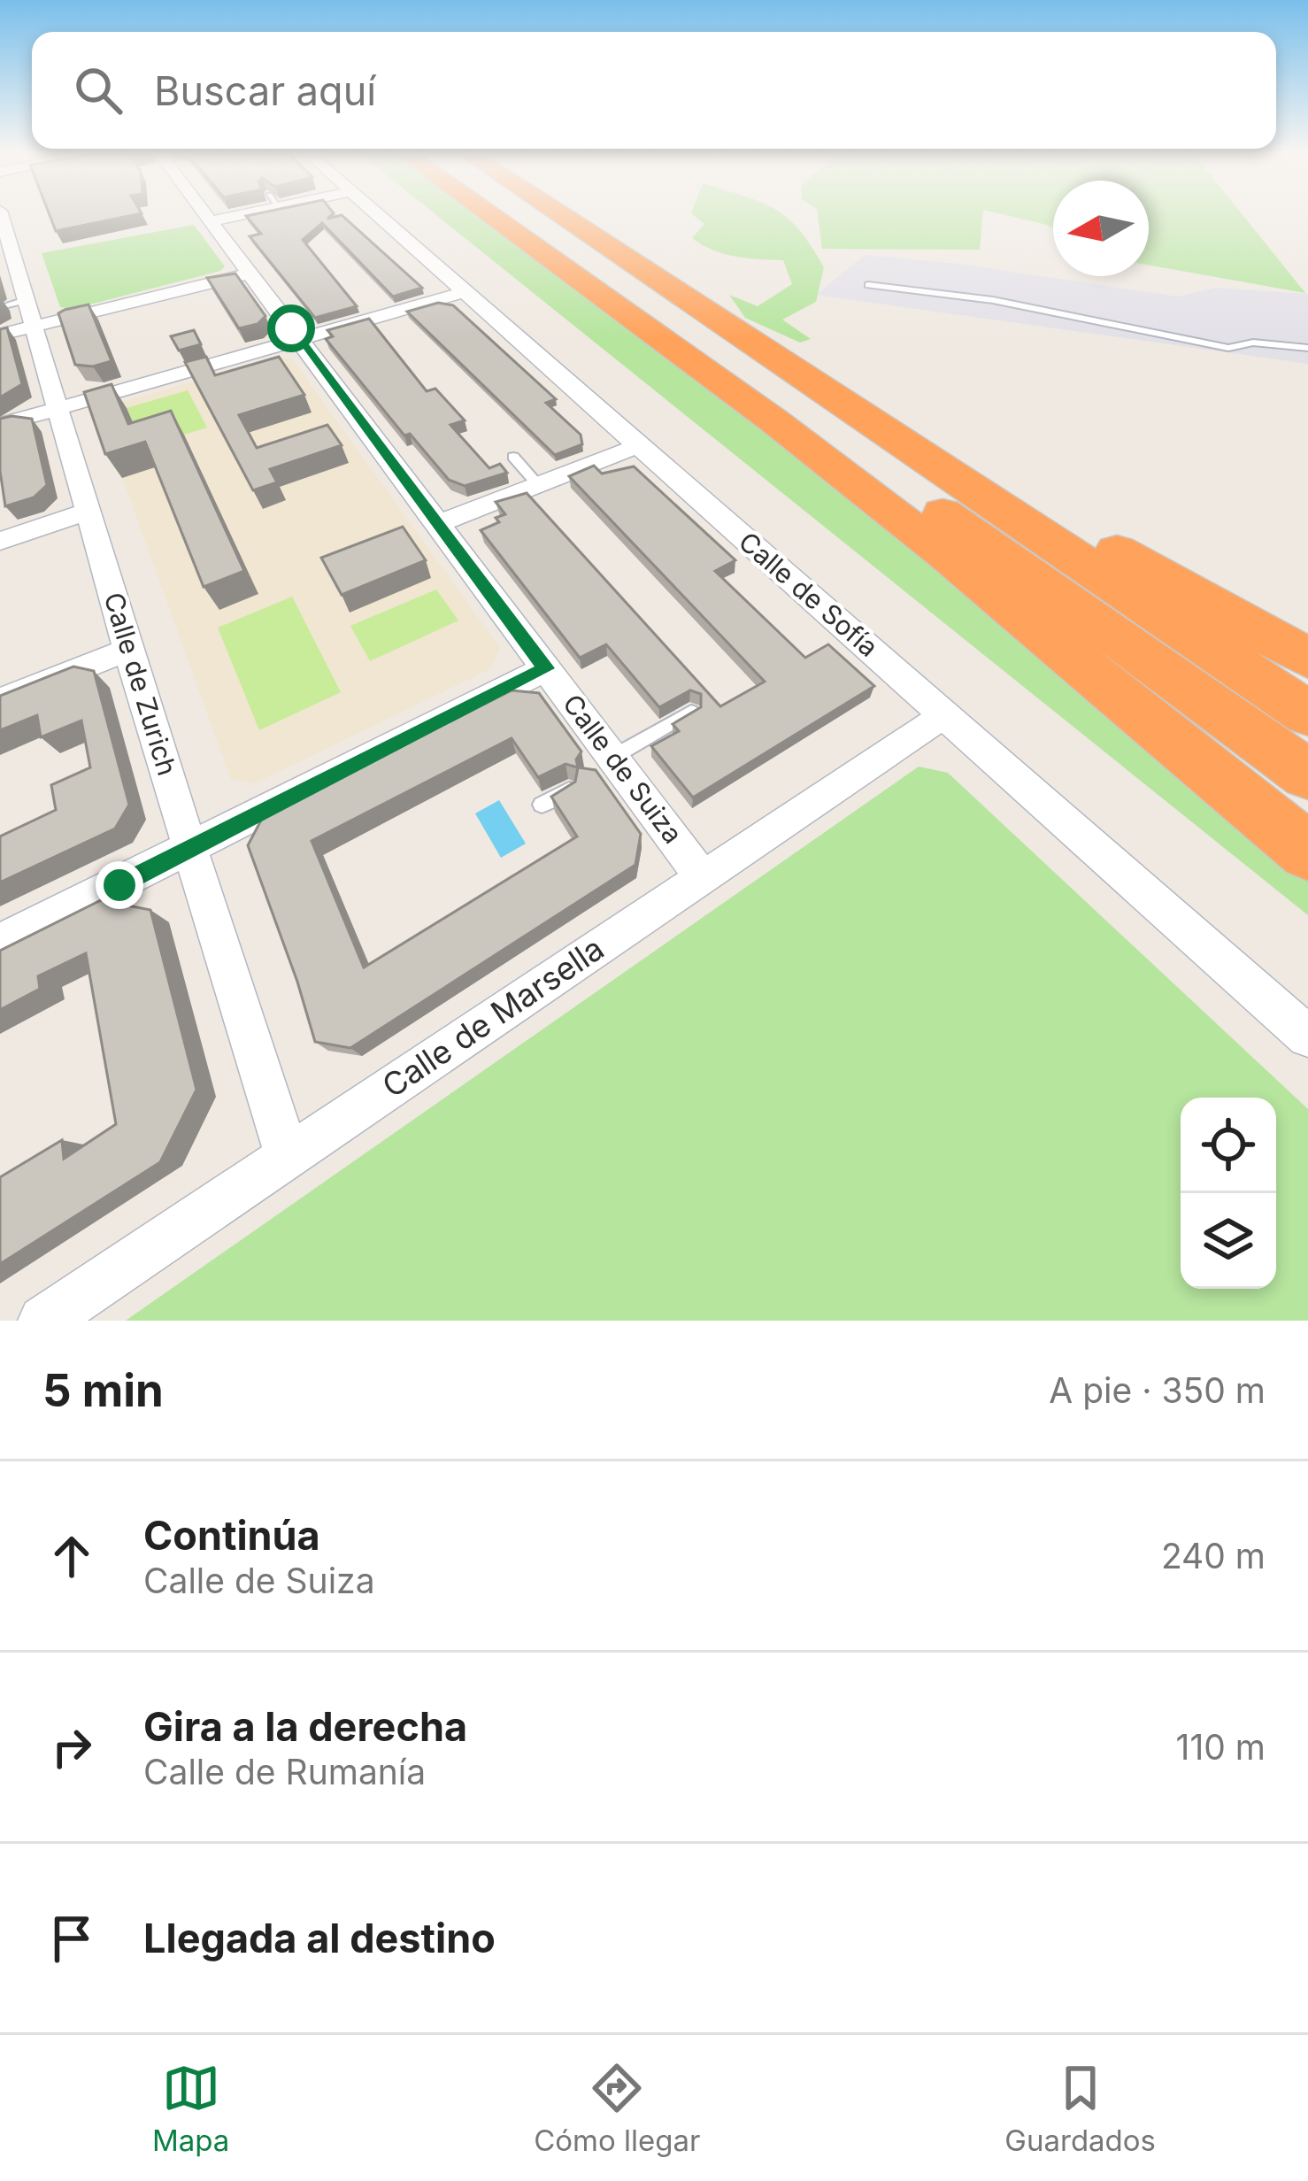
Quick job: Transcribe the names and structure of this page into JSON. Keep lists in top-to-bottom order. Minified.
{"streets":{"street":["Calle de Sofía","Calle de Zurich","Calle de Suiza","Calle de Marsella"]},"crossings":[["Calle de Sofía","Calle de Marsella"],["Calle de Zurich","Calle de Marsella"],["Calle de Suiza","Calle de Marsella"]],"north":"left","page":{"search":"Buscar aquí","heading":["5 min","A pie · 350 m"],"list":[["Continúa","Calle de Suiza","240 m"],["Gira a la derecha","Calle de Rumanía","110 m"],"Llegada al destino"],"nav":["Mapa","Cómo llegar","Guardados"]}}
